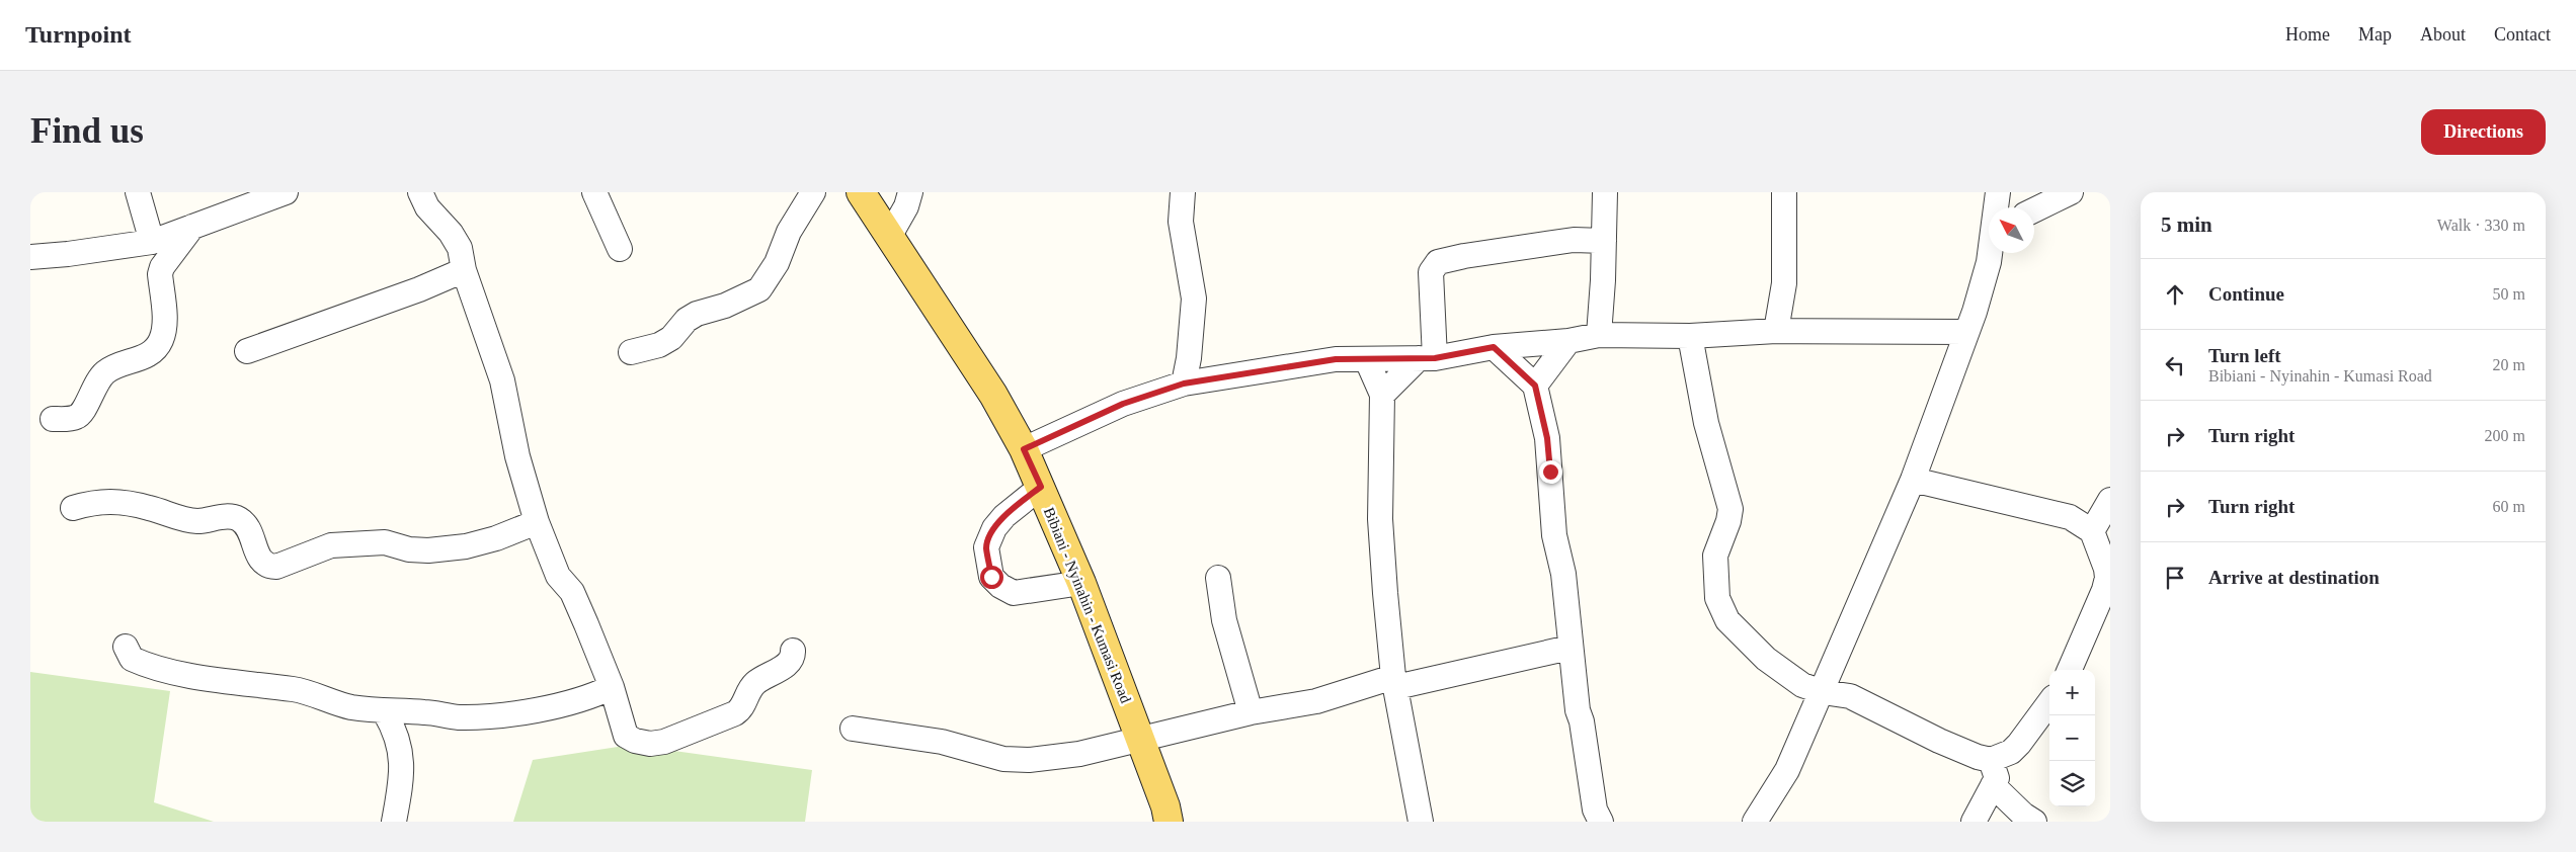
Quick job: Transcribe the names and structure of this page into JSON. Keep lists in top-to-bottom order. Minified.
{"streets":{"main road":["Bibiani - Nyinahin - Kumasi Road"]},"north":"top left","page":{"header":"Turnpoint","nav":["Home","Map","About","Contact"],"buttons":"Directions","title":"Find us","heading":["5 min","Walk · 330 m"],"list":[["Continue","50 m"],["Turn left","Bibiani - Nyinahin - Kumasi Road","20 m"],["Turn right","200 m"],["Turn right","60 m"],"Arrive at destination"],"map_buttons":["+","−"]}}
